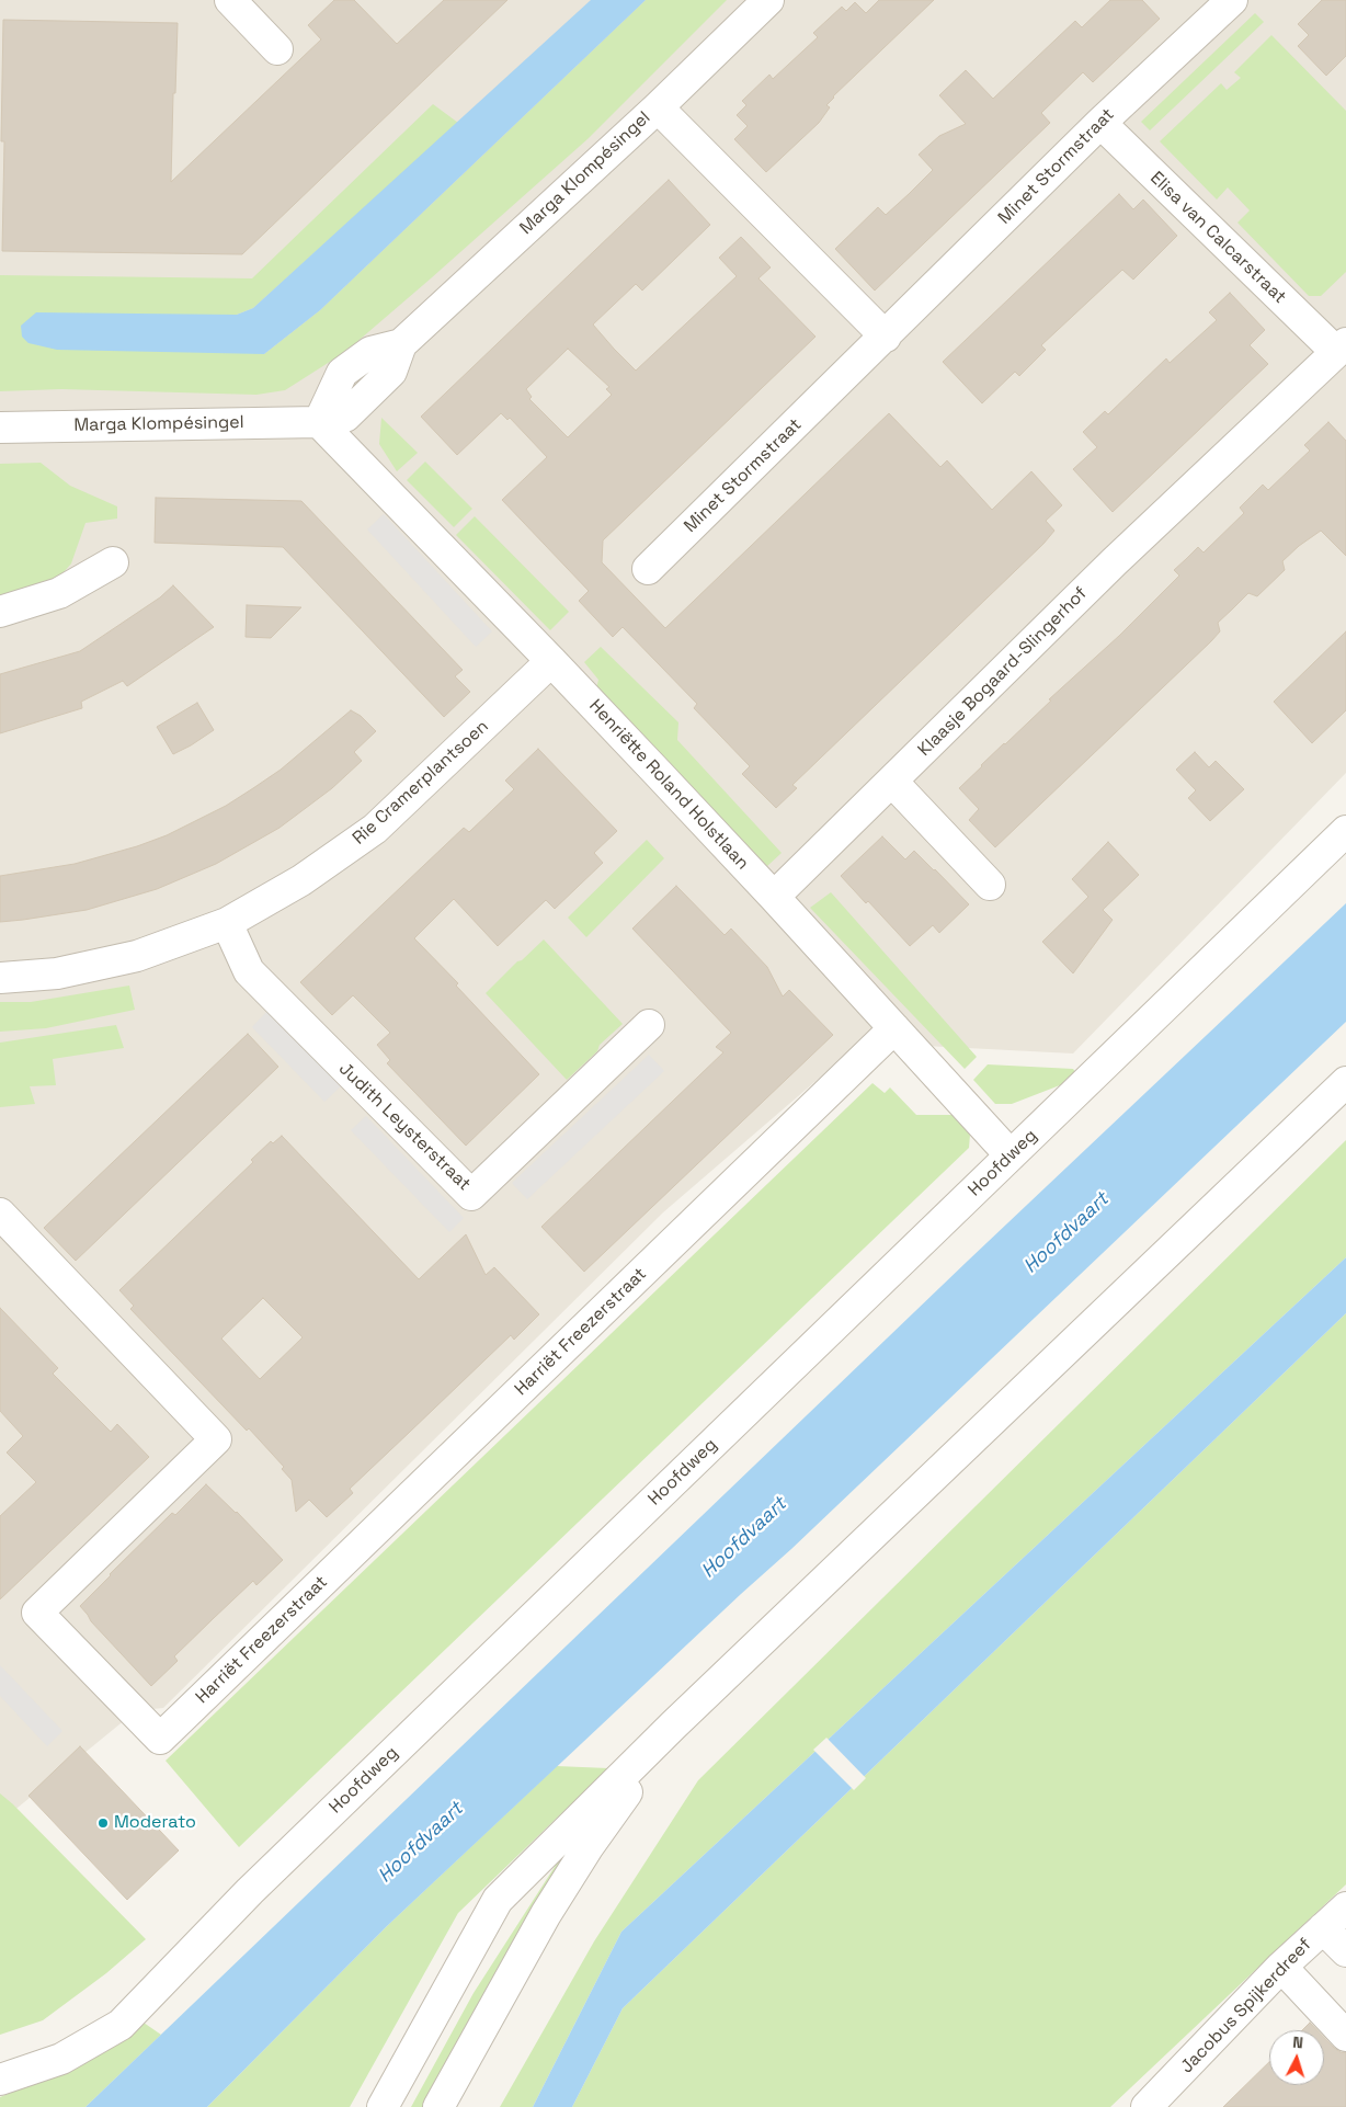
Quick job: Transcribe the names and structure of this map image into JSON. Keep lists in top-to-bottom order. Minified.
{"streets":{"street":["Minet Stormstraat","Marga Klompésingel","Elisa van Calcarstraat","Klaasje Bogaard-Slingerhof","Rie Cramerplantsoen","Henriëtte Roland Holstlaan","Judith Leysterstraat","Hoofdweg","Harriët Freezerstraat","Jacobus Spijkerdreef"]},"crossings":[["Minet Stormstraat","Elisa van Calcarstraat"],["Marga Klompésingel","Henriëtte Roland Holstlaan"],["Elisa van Calcarstraat","Klaasje Bogaard-Slingerhof"],["Klaasje Bogaard-Slingerhof","Henriëtte Roland Holstlaan"],["Rie Cramerplantsoen","Henriëtte Roland Holstlaan"],["Rie Cramerplantsoen","Judith Leysterstraat"],["Henriëtte Roland Holstlaan","Hoofdweg"],["Henriëtte Roland Holstlaan","Harriët Freezerstraat"]],"water":["Hoofdvaart"],"places":["Moderato"],"north":"top"}
